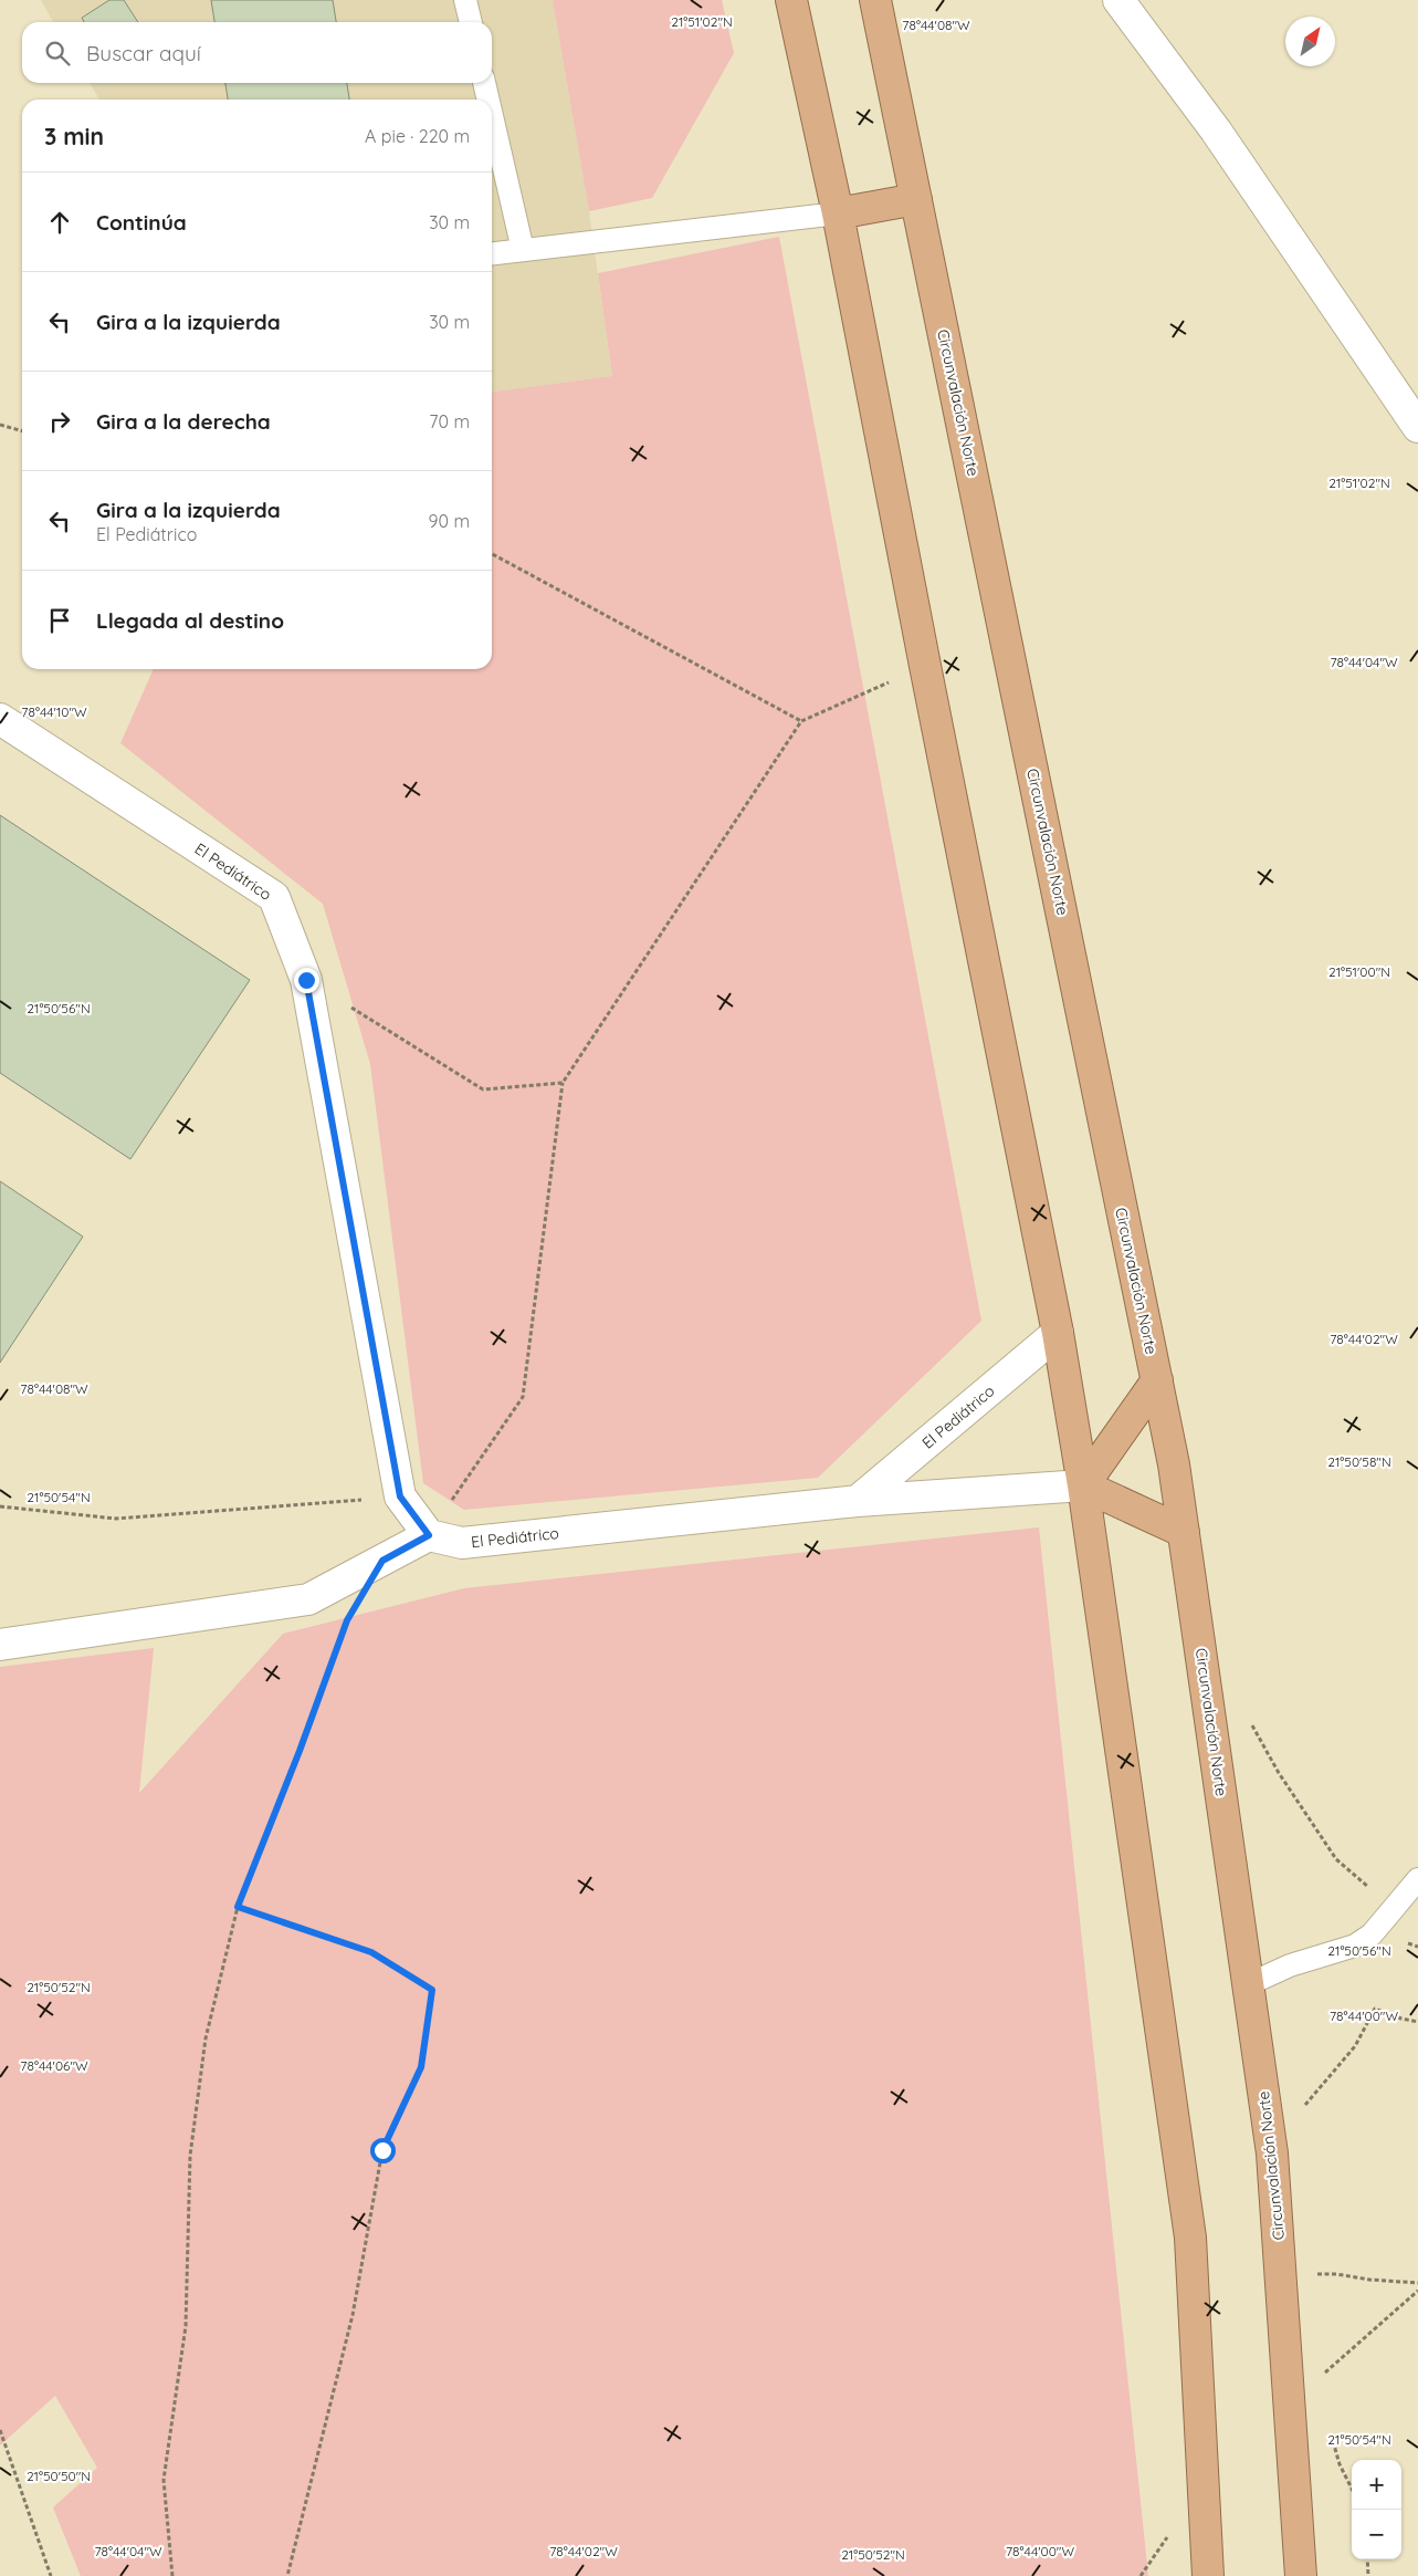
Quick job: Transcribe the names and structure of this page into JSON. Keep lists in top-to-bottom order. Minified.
{"streets":{"highway":["Circunvalación Norte"],"street":["El Pediátrico"]},"north":"top right","page":{"search":"Buscar aquí","heading":["3 min","A pie · 220 m"],"list":[["Continúa","30 m"],["Gira a la izquierda","30 m"],["Gira a la derecha","70 m"],["Gira a la izquierda","El Pediátrico","90 m"],"Llegada al destino"],"map_buttons":["+","−"]},"coordinates":["21°51'02\"N","78°44'08\"W","78°44'04\"W","78°44'10\"W","21°51'00\"N","21°50'56\"N","78°44'02\"W","21°50'58\"N","21°50'54\"N","21°50'52\"N","78°44'00\"W","78°44'06\"W","21°50'50\"N"]}
